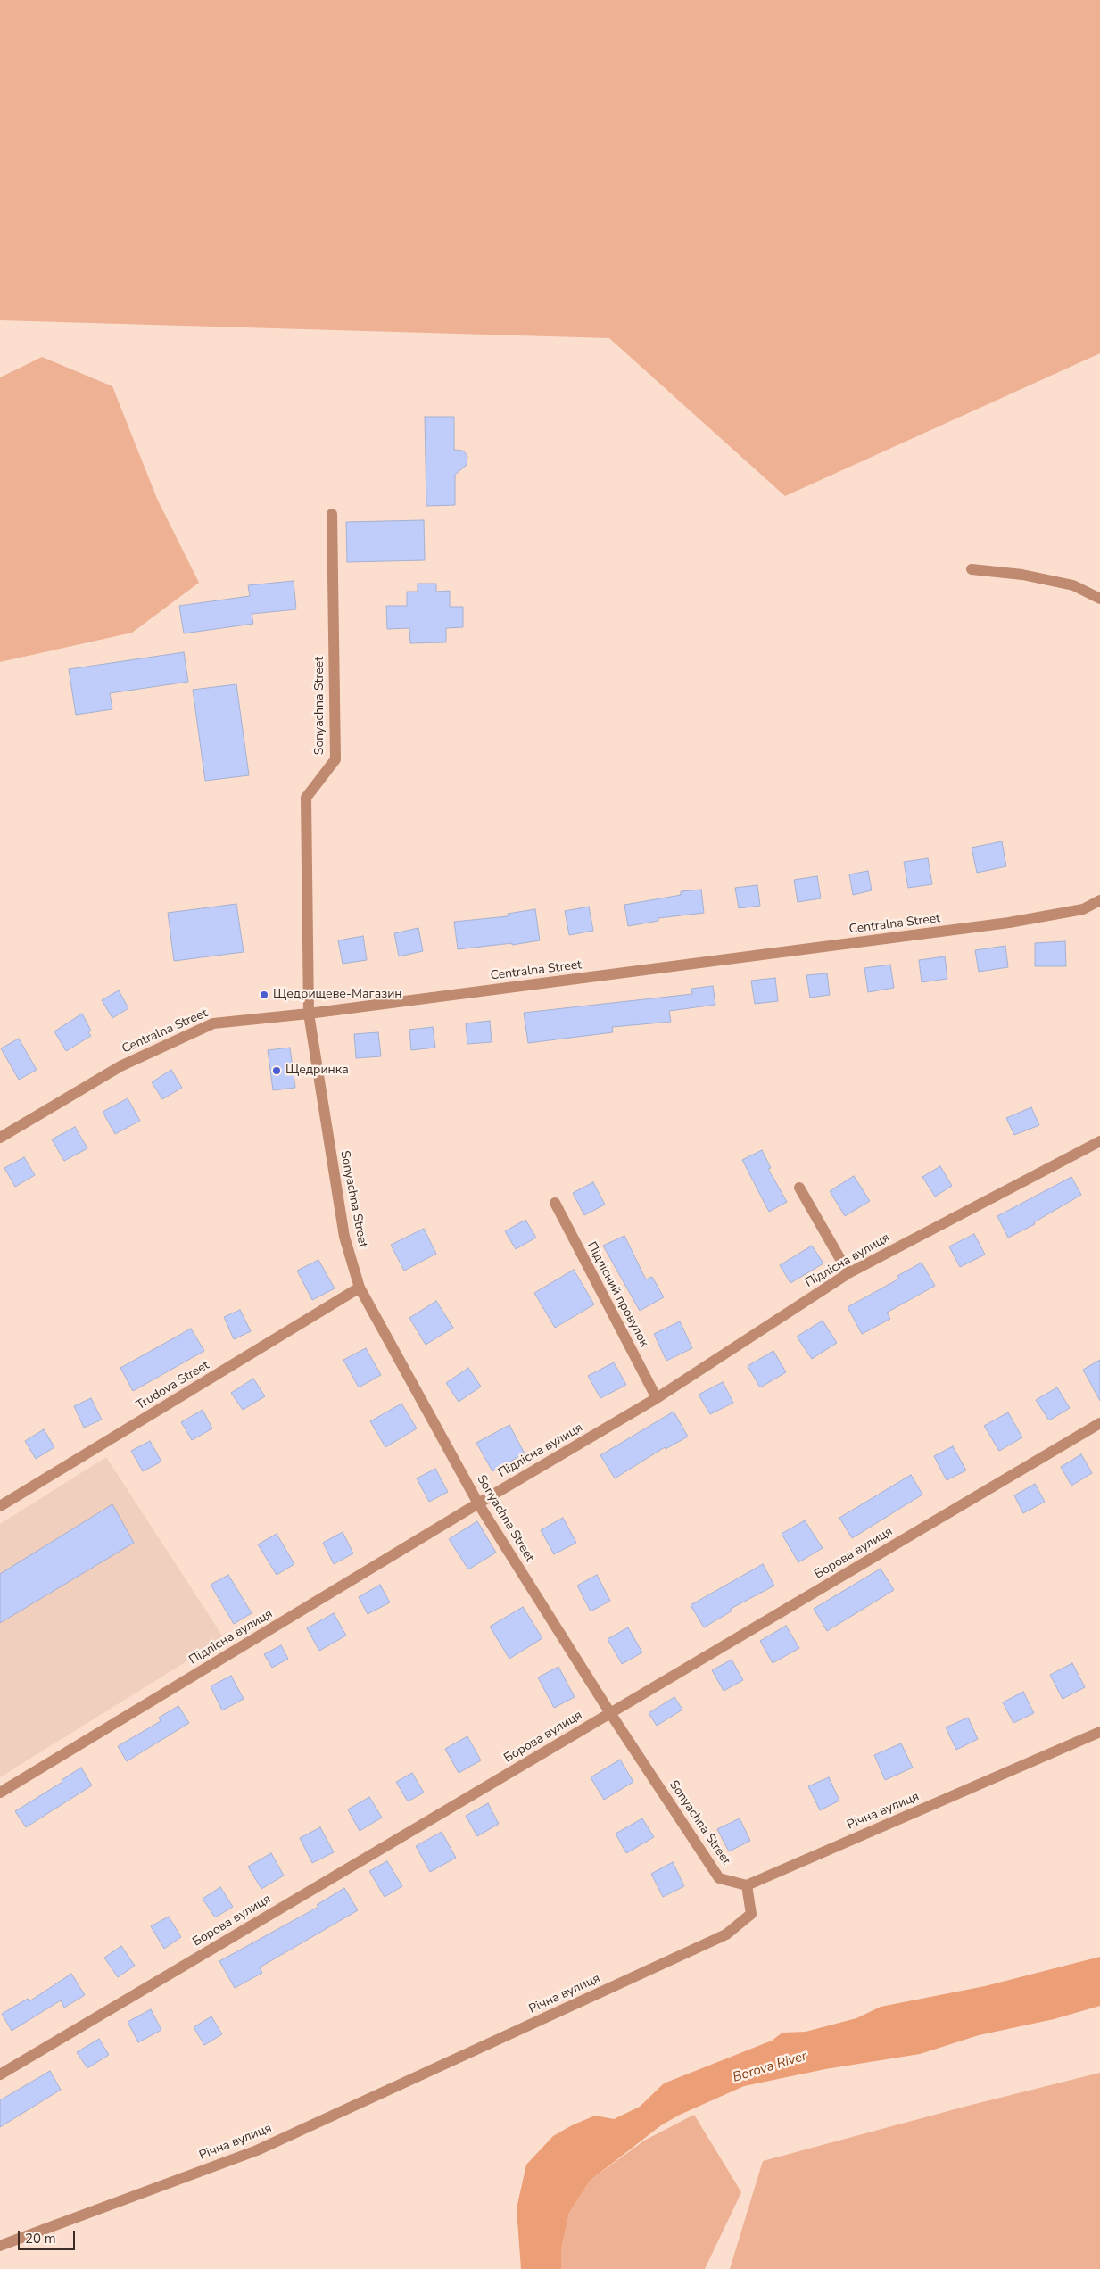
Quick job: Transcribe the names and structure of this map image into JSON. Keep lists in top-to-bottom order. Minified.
{"streets":{"street":["Sonyachna Street","Centralna Street","Підлісна вулиця","Підлісний провулок","Trudova Street","Борова вулиця","Річна вулиця"]},"crossings":[["Sonyachna Street","Centralna Street"],["Sonyachna Street","Підлісна вулиця"],["Sonyachna Street","Trudova Street"],["Sonyachna Street","Борова вулиця"],["Sonyachna Street","Річна вулиця"],["Підлісна вулиця","Підлісний провулок"]],"water":["Borova River"],"places":["Щедрищеве-Магазин","Щедринка"],"scale_bar":"20 m"}
